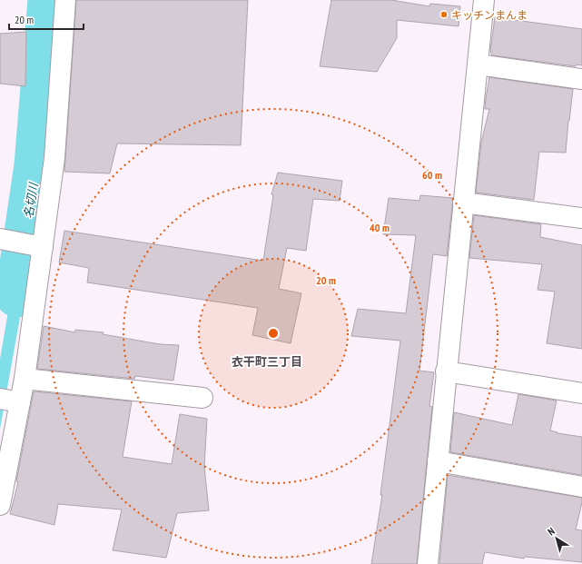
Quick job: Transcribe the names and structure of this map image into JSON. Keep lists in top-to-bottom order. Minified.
{"districts":["衣干町三丁目"],"water":["名切川"],"places":["キッチンまんま"],"scale_bar":"20 m","north":"top left","rings":["60 m","40 m","20 m"]}
